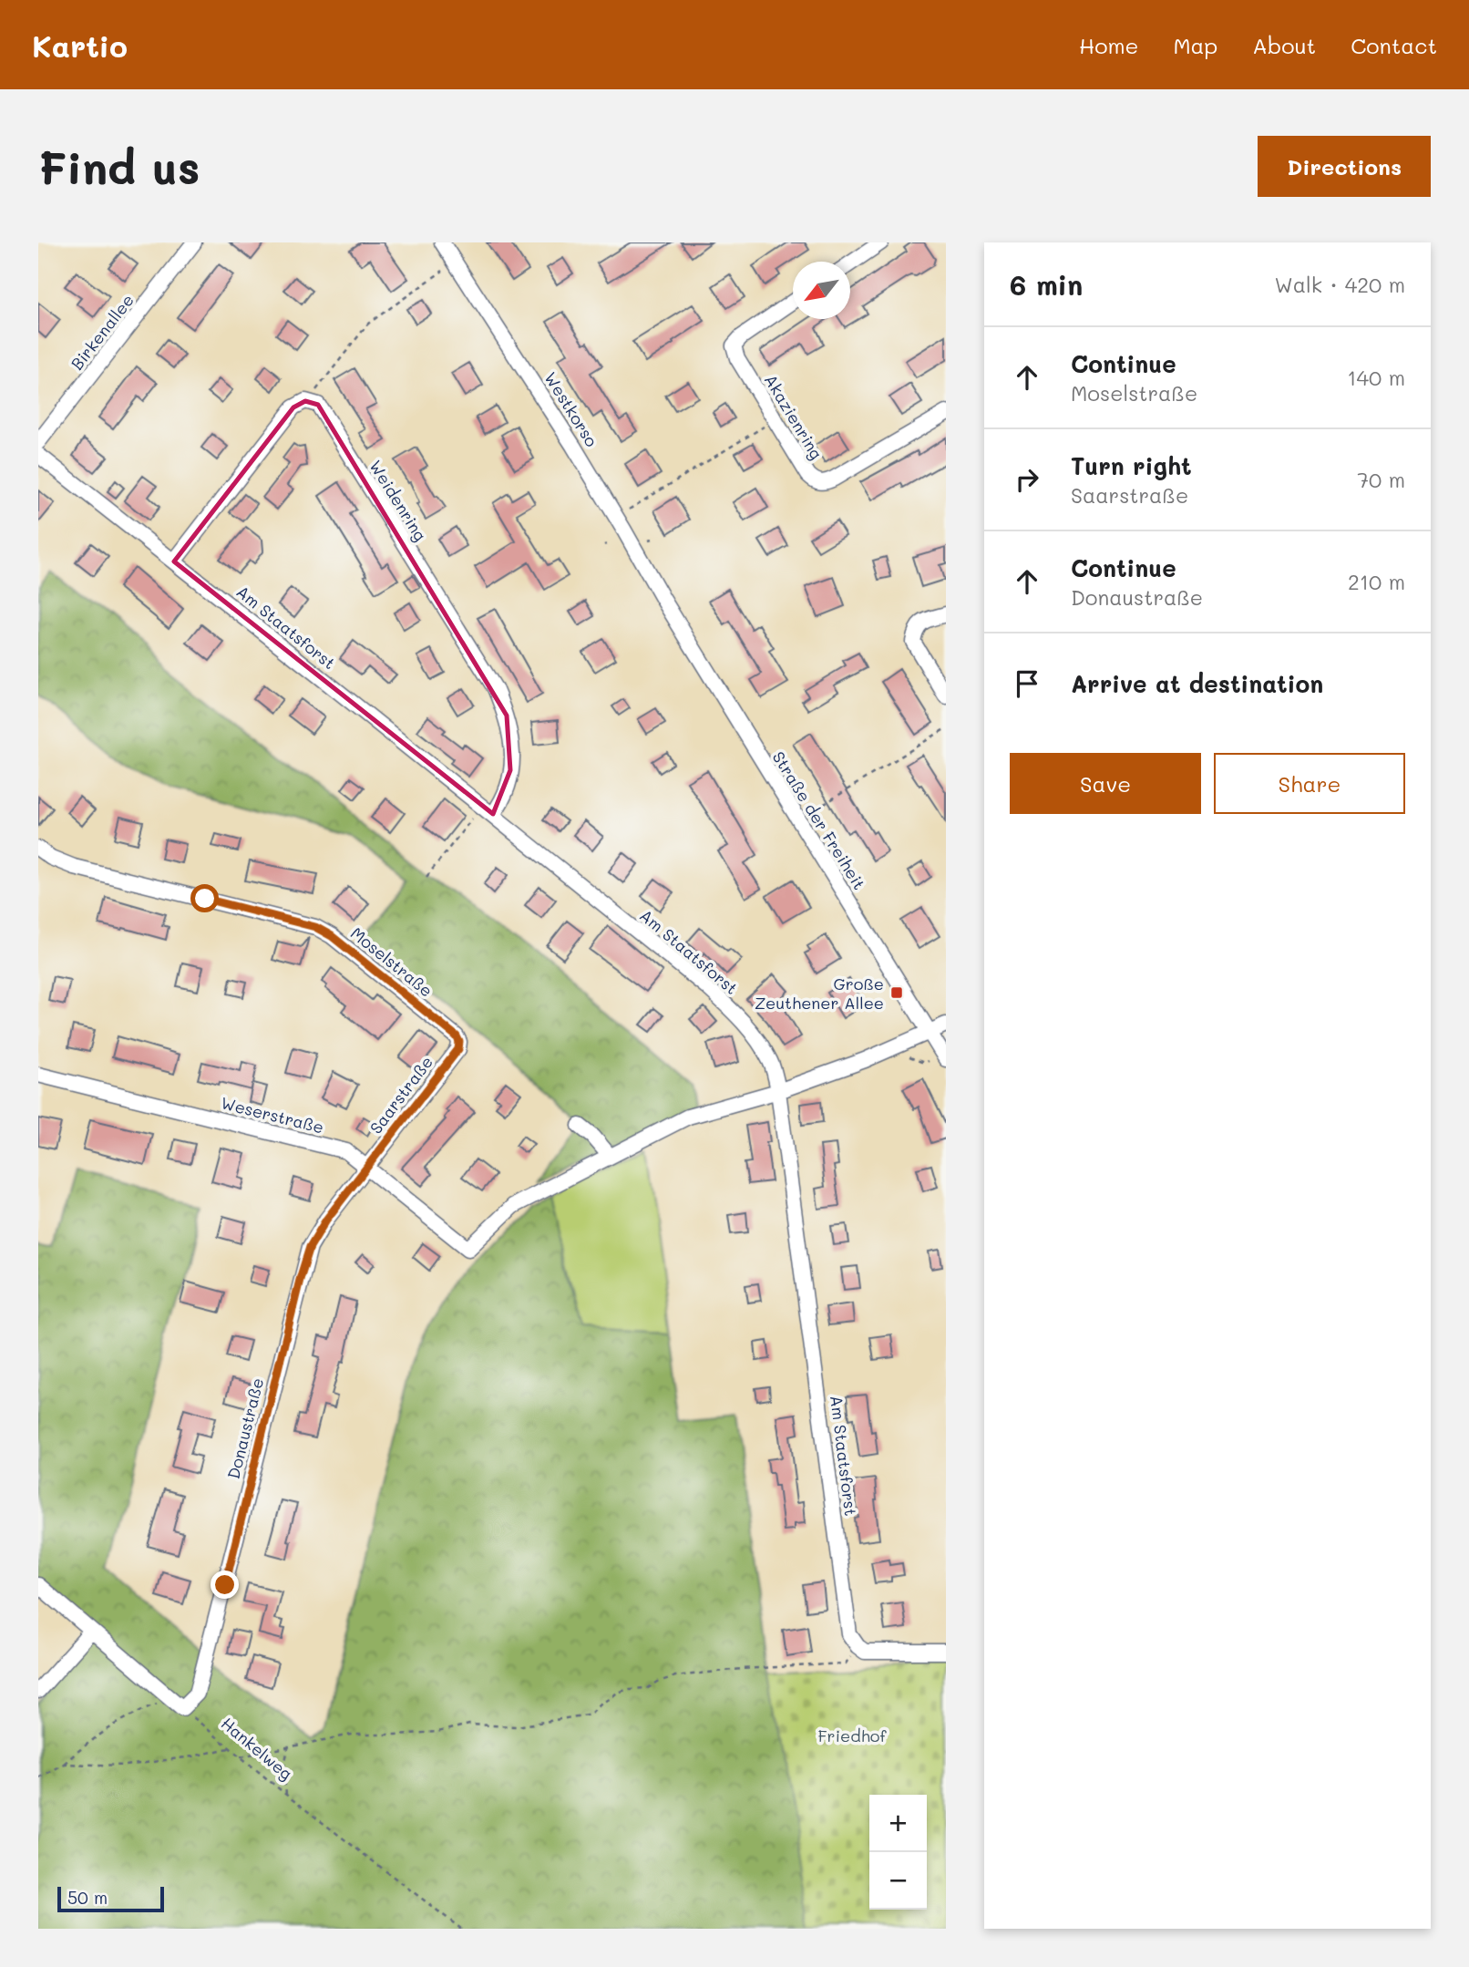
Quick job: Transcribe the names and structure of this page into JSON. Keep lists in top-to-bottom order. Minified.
{"streets":{"street":["Birkenallee","Westkorso","Akazienring","Weidenring","Am Staatsforst","Straße der Freiheit","Moselstraße","Saarstraße","Weserstraße","Donaustraße"],"path":["Hankelweg"]},"crossings":[["Westkorso","Straße der Freiheit"],["Weidenring","Am Staatsforst"],["Moselstraße","Saarstraße"],["Saarstraße","Weserstraße"],["Saarstraße","Donaustraße"],["Weserstraße","Donaustraße"],["Donaustraße","Hankelweg"]],"parks":["Friedhof"],"places":{"transit":["Große Zeuthener Allee"]},"scale_bar":"50 m","north":"bottom left","page":{"header":"Kartio","nav":["Home","Map","About","Contact"],"buttons":["Directions",["Save","Share"]],"title":"Find us","heading":["6 min","Walk · 420 m"],"list":[["Continue","Moselstraße","140 m"],["Turn right","Saarstraße","70 m"],["Continue","Donaustraße","210 m"],"Arrive at destination"],"map_buttons":["+","−"],"scale":"50 m"}}
